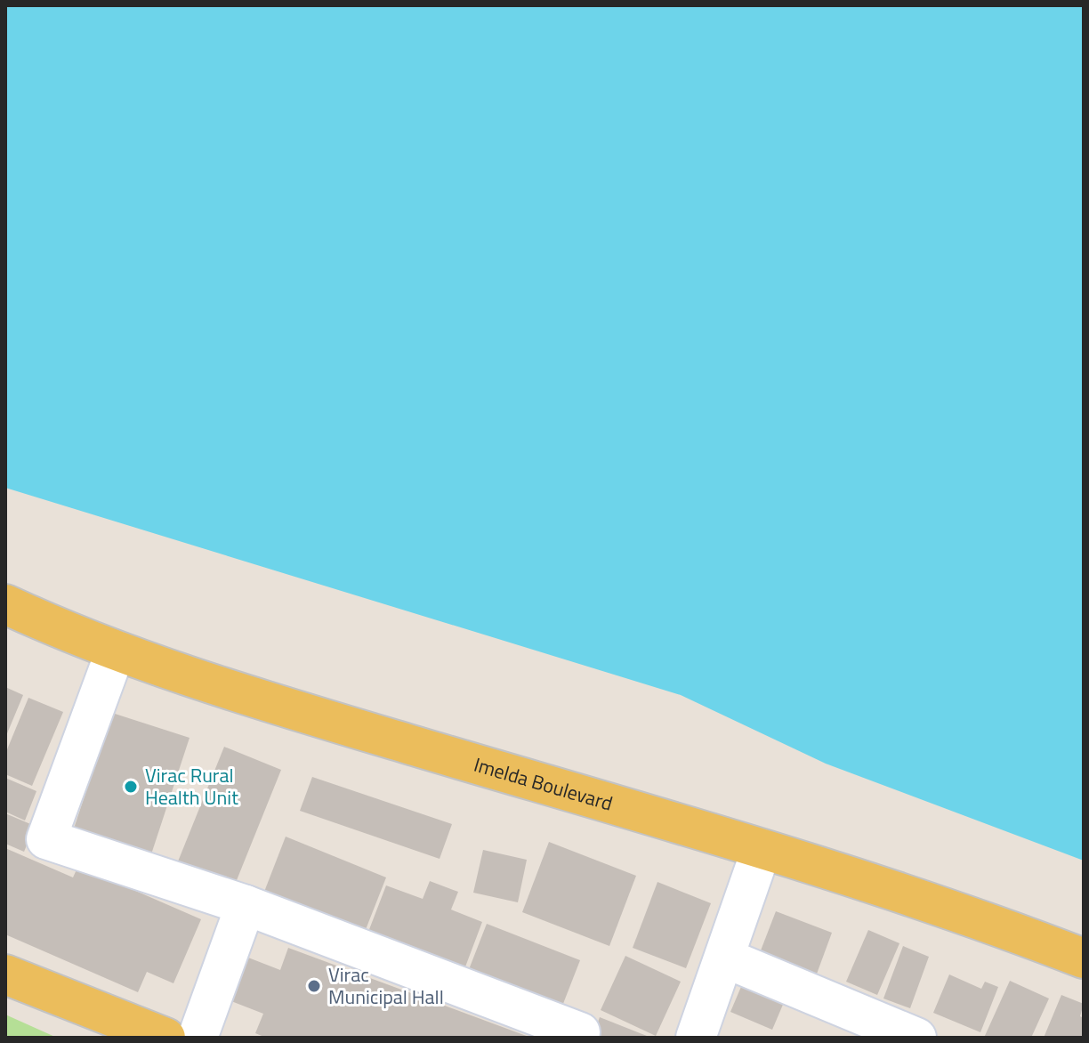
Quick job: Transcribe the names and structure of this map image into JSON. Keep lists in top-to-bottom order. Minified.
{"streets":{"main road":["Imelda Boulevard"]},"places":["Virac Rural Health Unit","Virac Municipal Hall"]}
